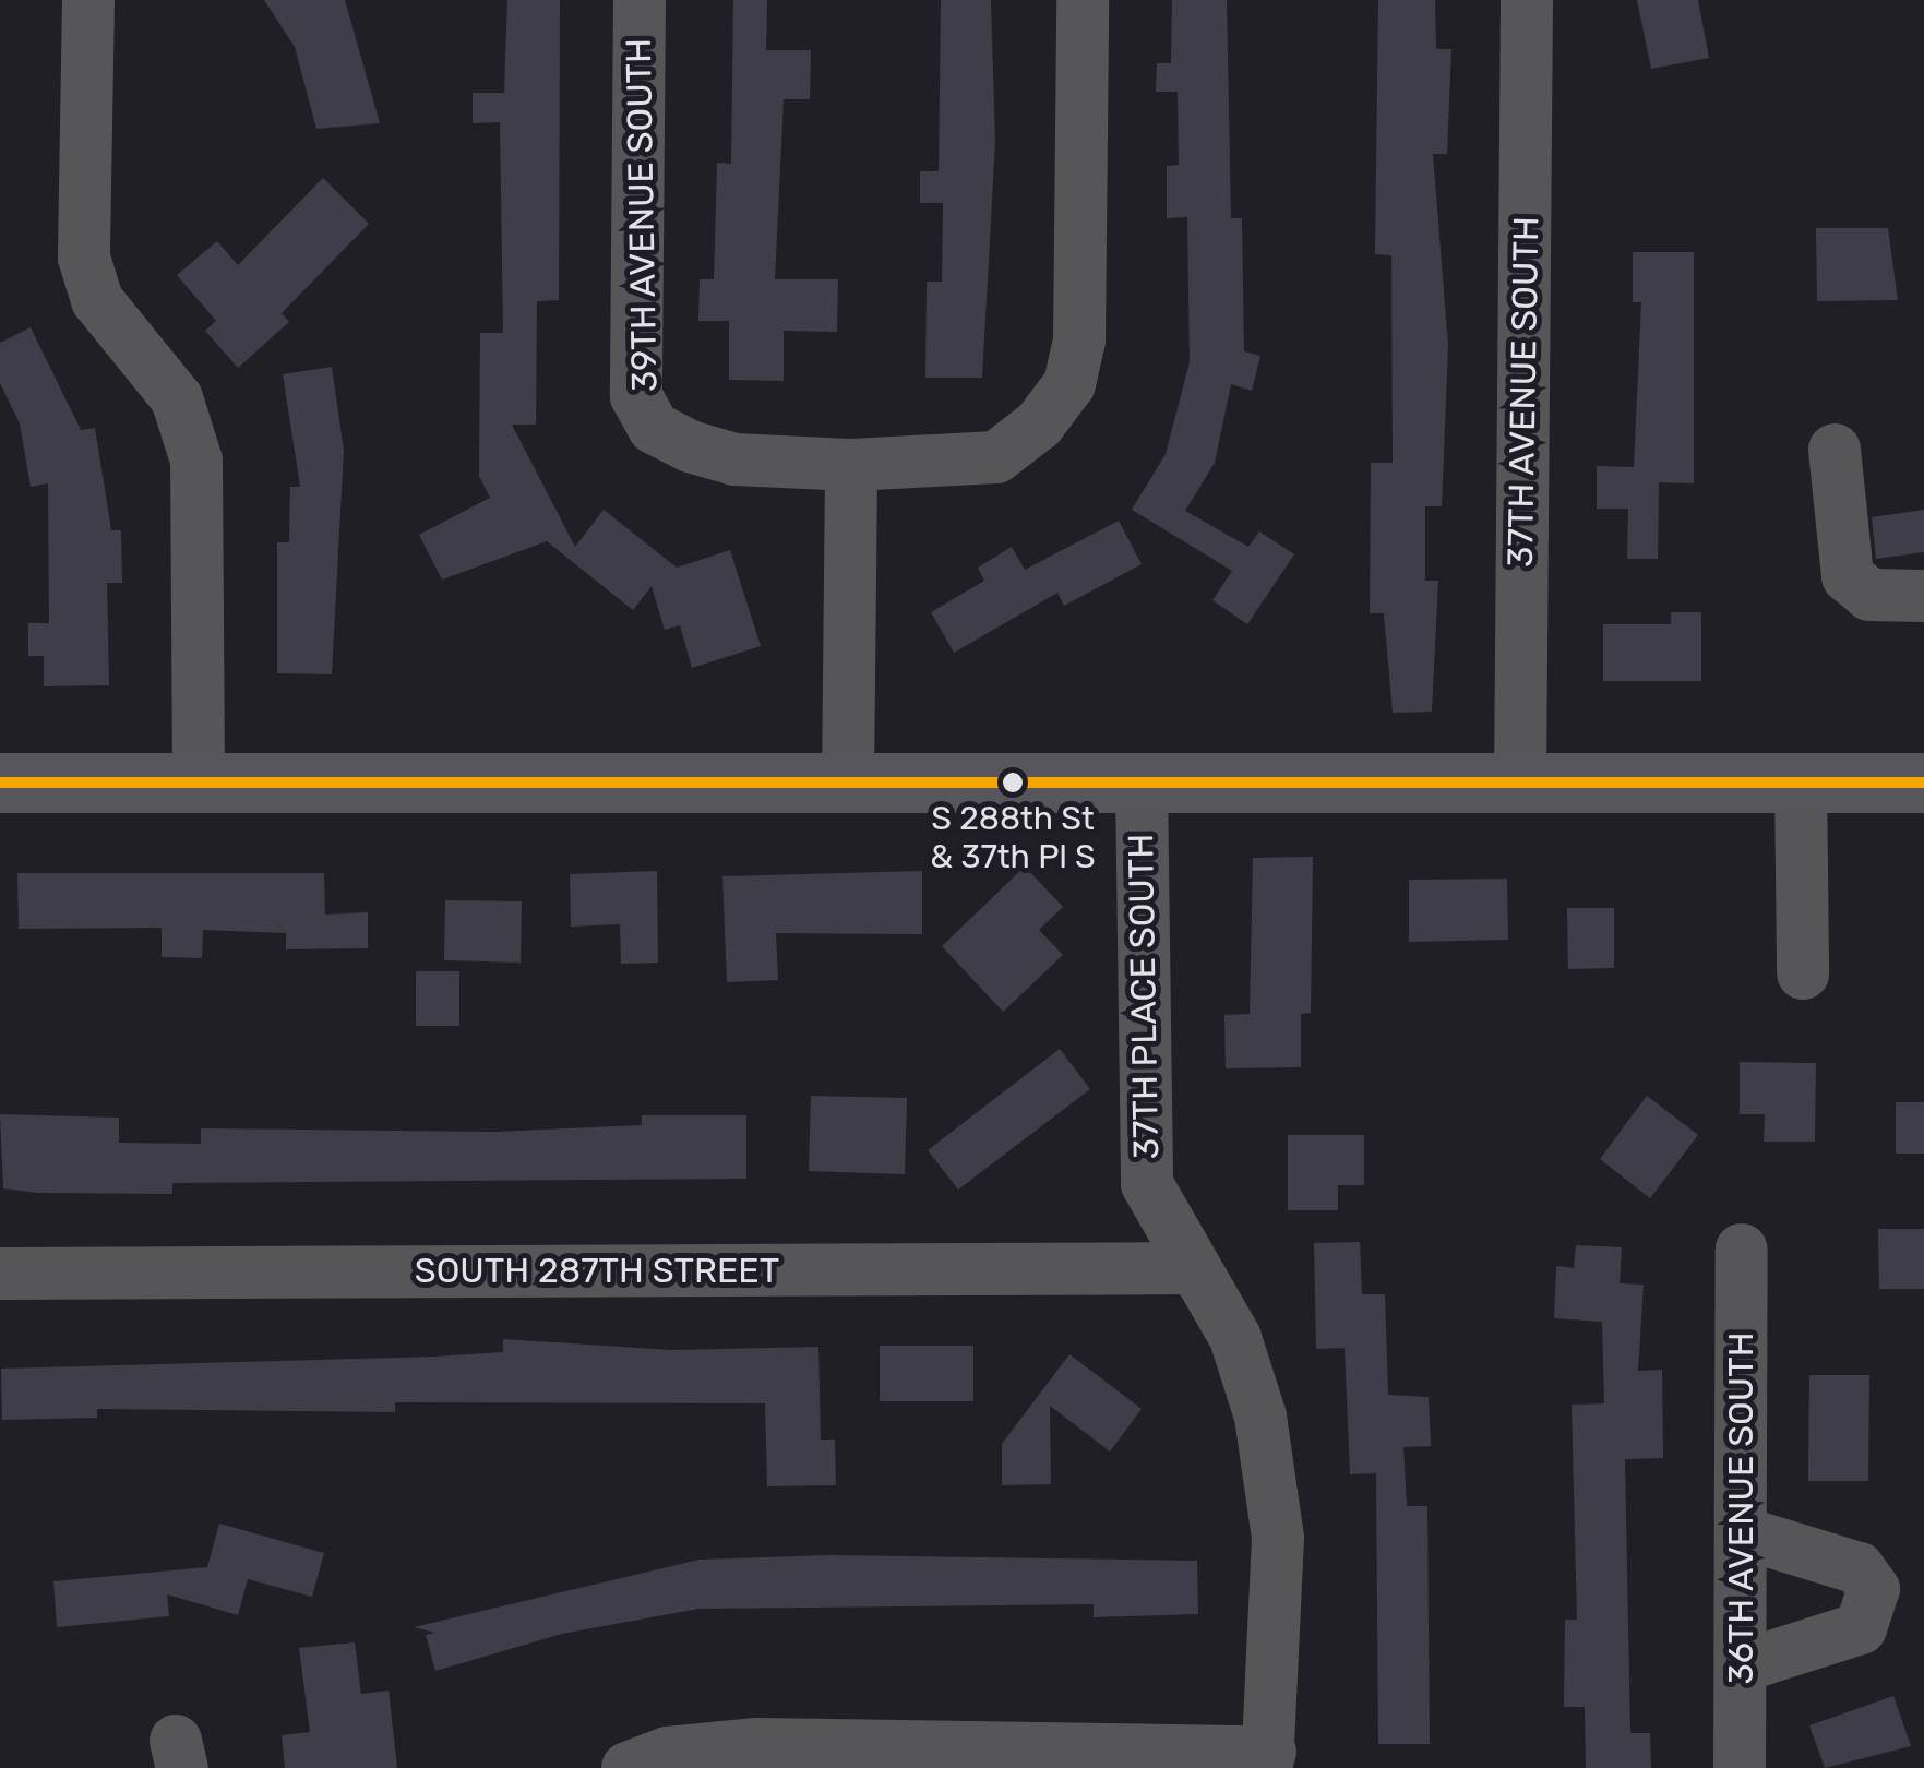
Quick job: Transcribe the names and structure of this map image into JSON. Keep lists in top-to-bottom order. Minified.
{"streets":{"street":["39TH AVENUE SOUTH","37TH AVENUE SOUTH","37TH PLACE SOUTH","SOUTH 287TH STREET","36TH AVENUE SOUTH"]},"crossings":[["37TH PLACE SOUTH","SOUTH 287TH STREET"]],"places":["S 288th St & 37th Pl S"]}
